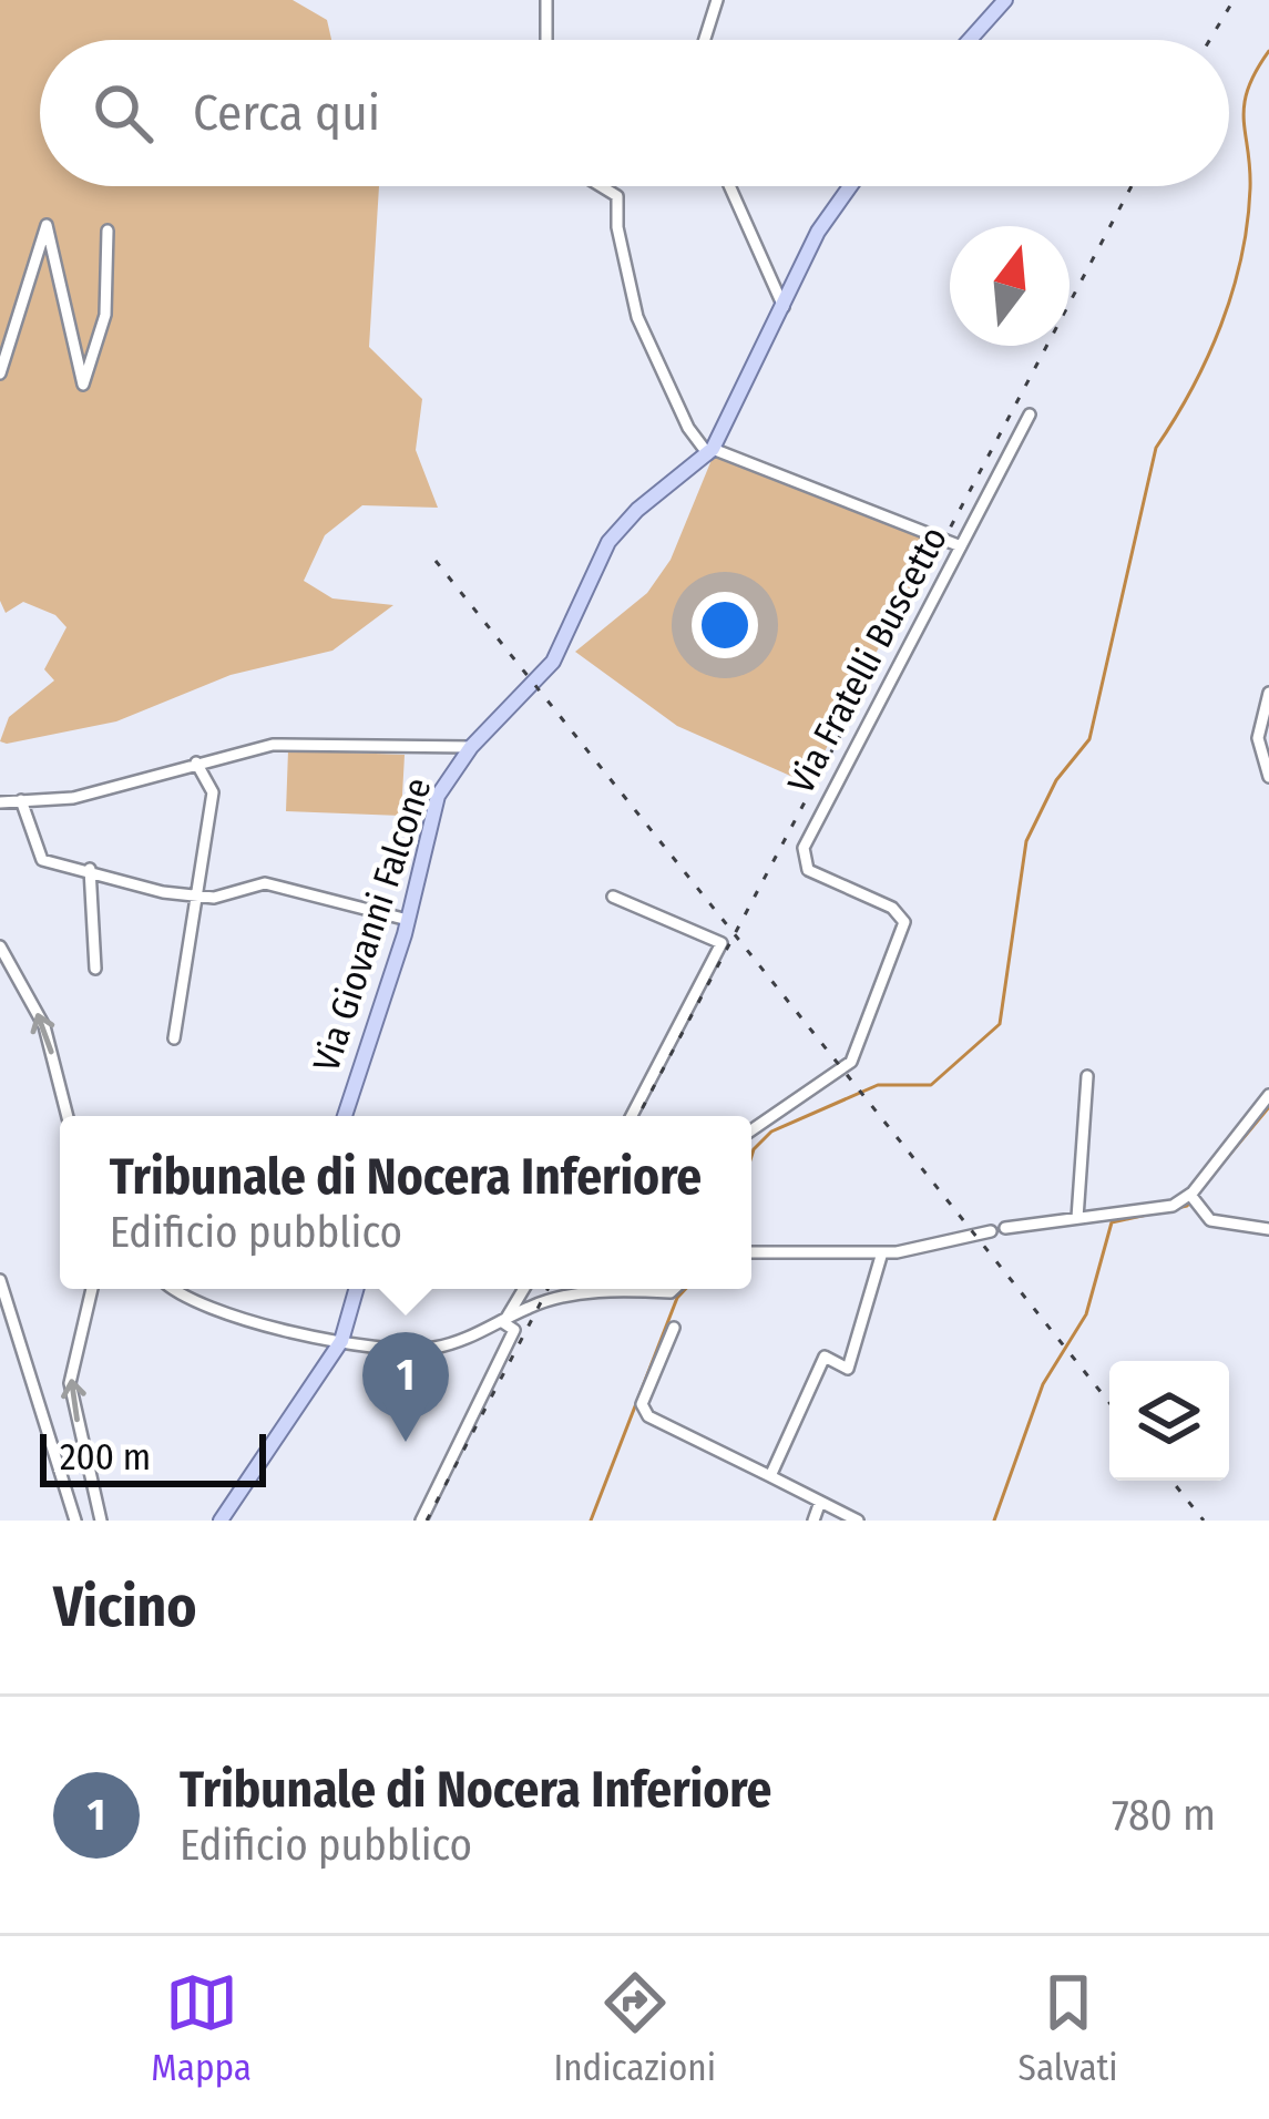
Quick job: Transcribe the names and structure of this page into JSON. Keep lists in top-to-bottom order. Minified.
{"streets":{"main road":["Via Giovanni Falcone"],"street":["Via Fratelli Buscetto"]},"scale_bar":"200 m","north":"top","page":{"search":"Cerca qui","popup":["Tribunale di Nocera Inferiore","Edificio pubblico"],"pins":"1","scale":"200 m","heading":"Vicino","list":[{"mark":"1","name":"Tribunale di Nocera Inferiore","note":"Edificio pubblico","value":"780 m"}],"nav":["Mappa","Indicazioni","Salvati"]}}
